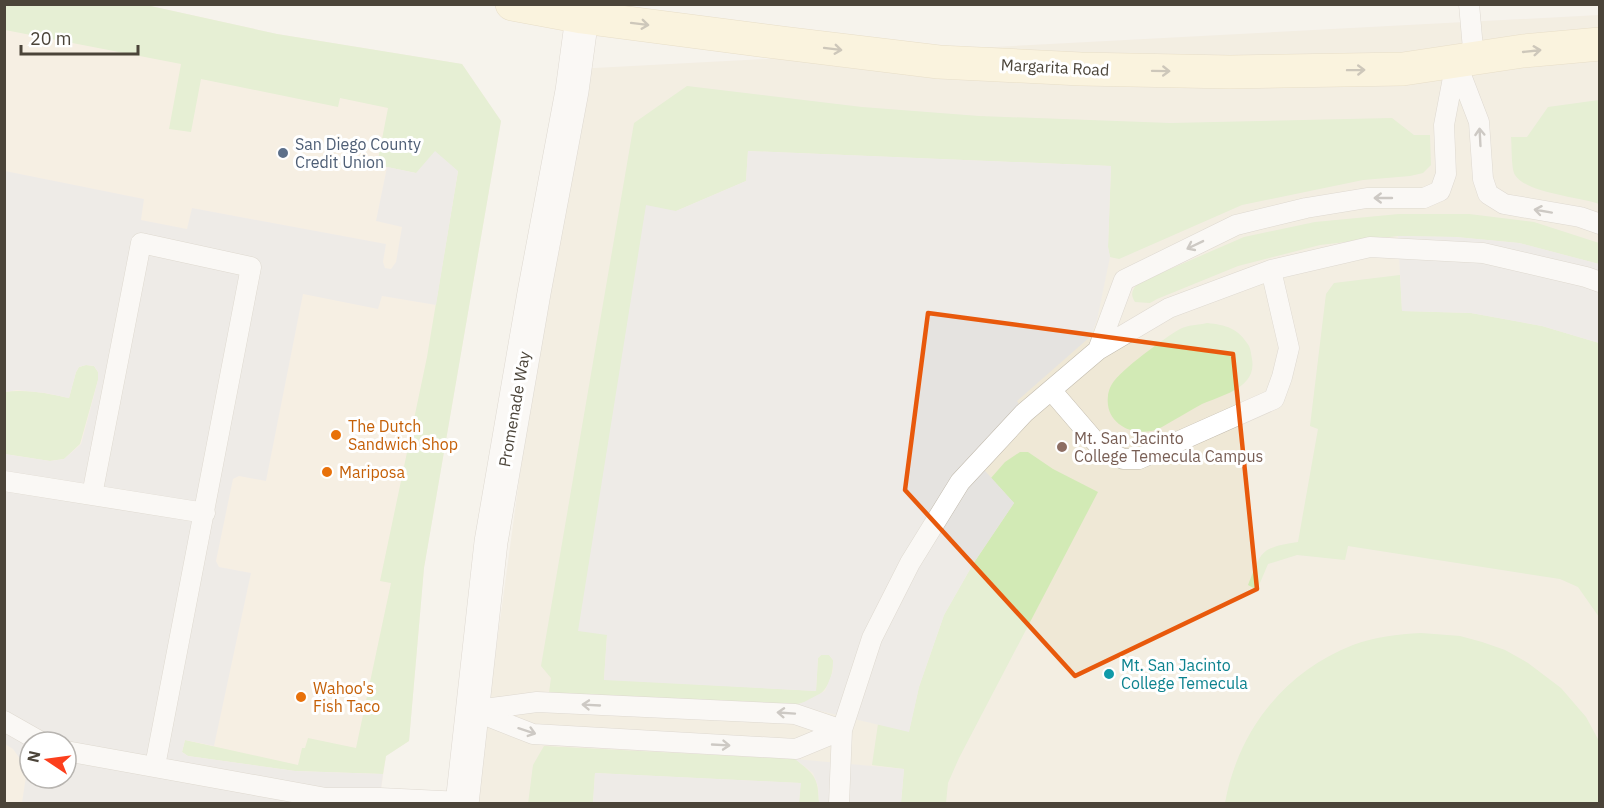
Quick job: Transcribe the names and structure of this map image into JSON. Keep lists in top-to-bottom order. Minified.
{"streets":{"main road":["Margarita Road"],"street":["Promenade Way"]},"crossings":[["Margarita Road","Promenade Way"]],"one_way":["Margarita Road"],"places":["San Diego County Credit Union","The Dutch Sandwich Shop","Mt. San Jacinto College Temecula Campus","Mariposa","Mt. San Jacinto College Temecula","Wahoo's Fish Taco"],"scale_bar":"20 m","north":"left"}
